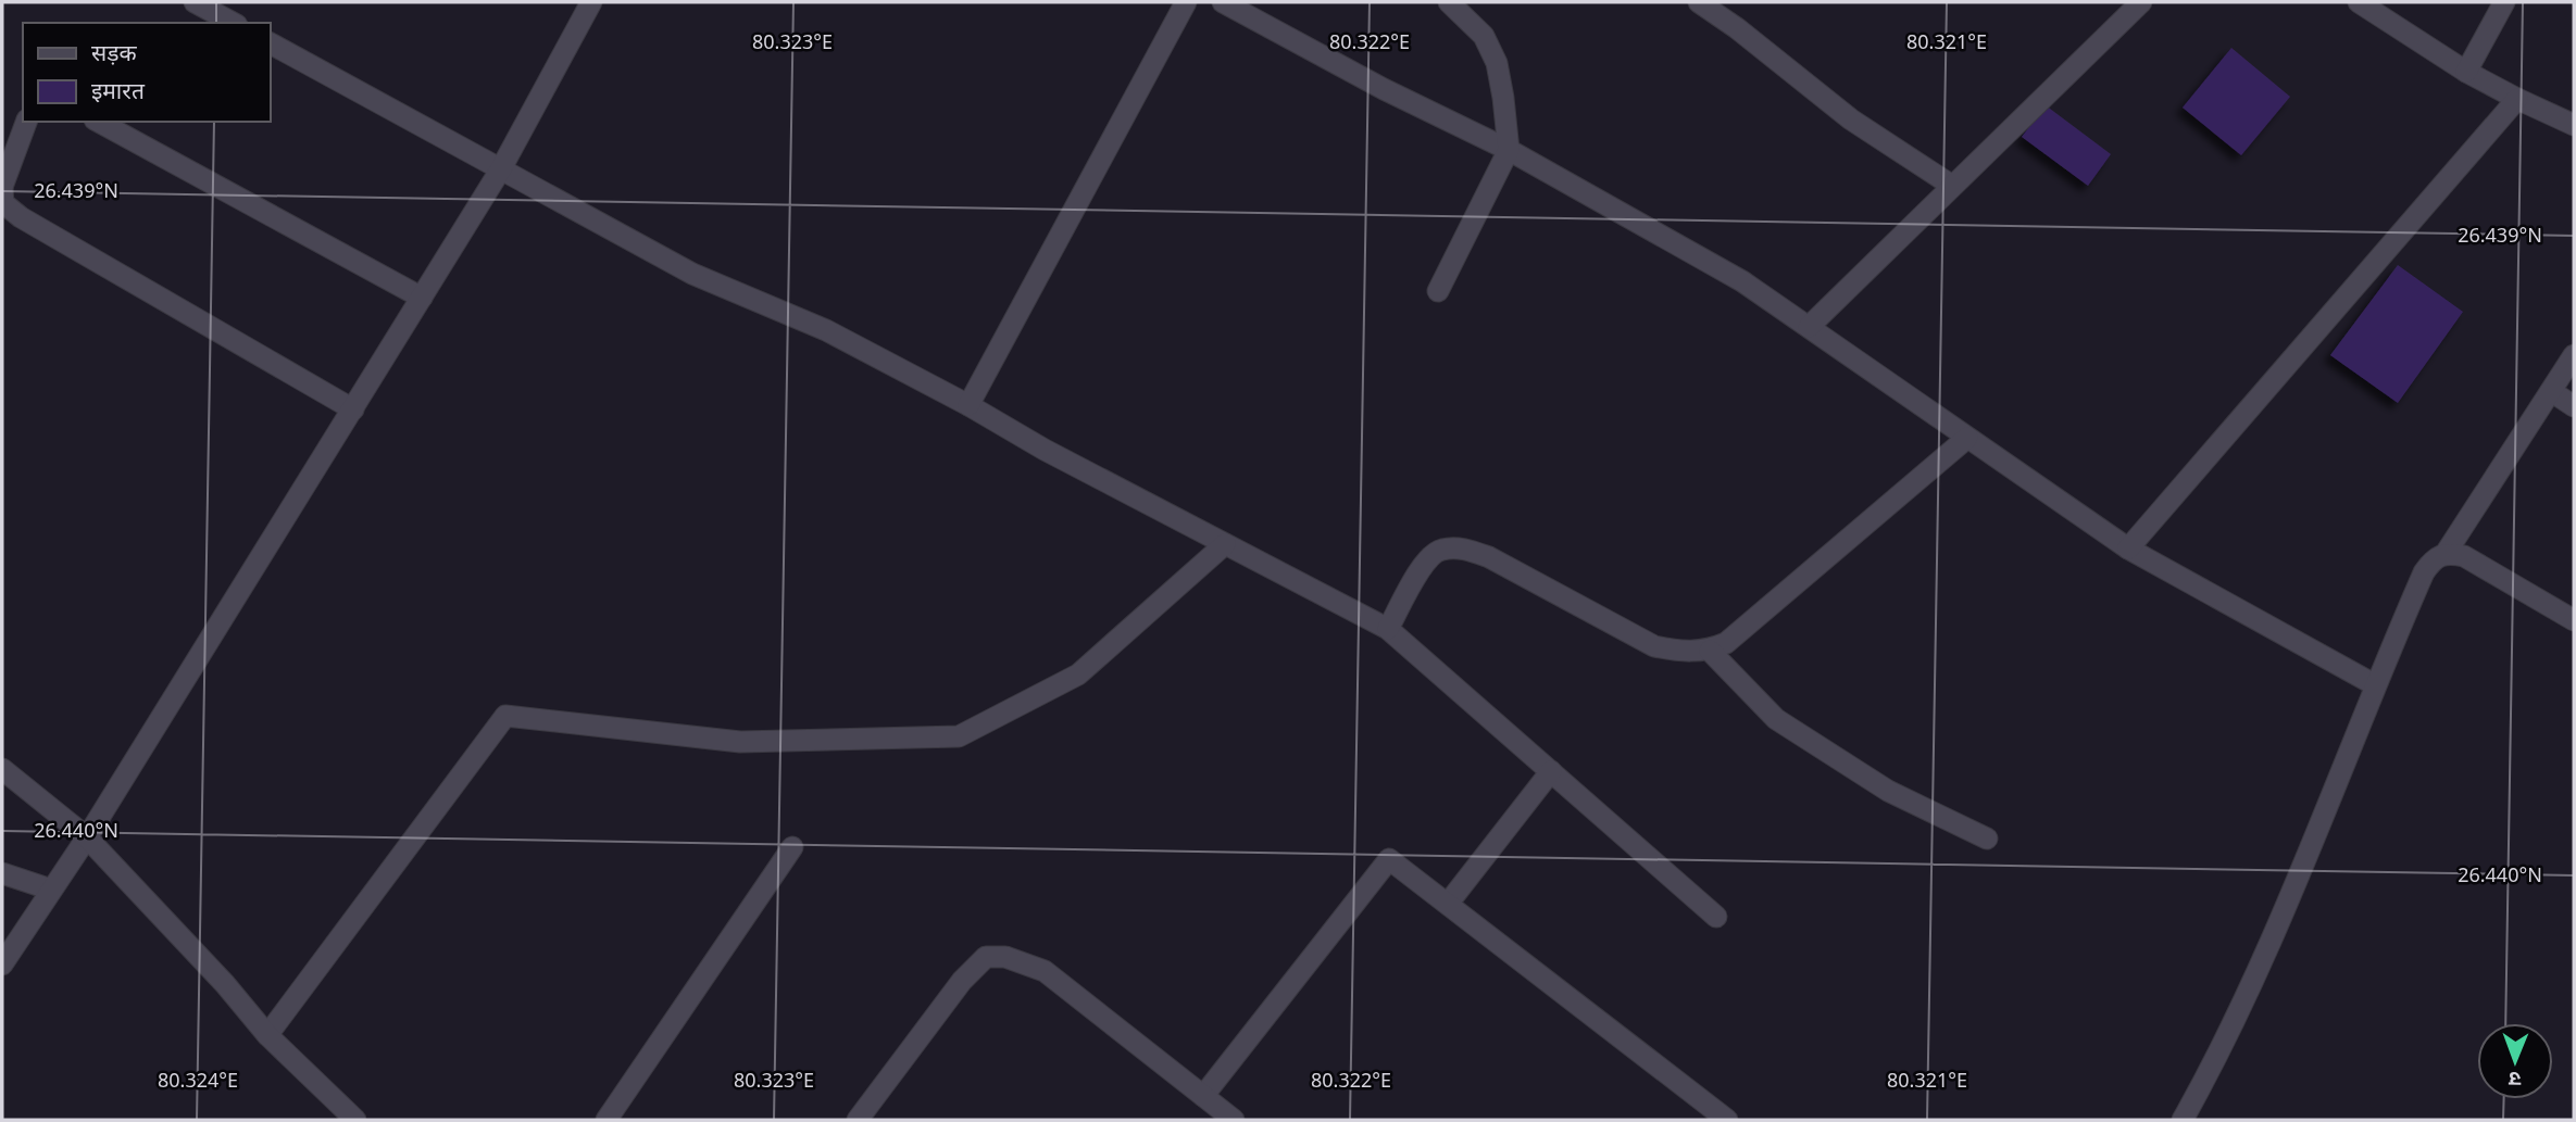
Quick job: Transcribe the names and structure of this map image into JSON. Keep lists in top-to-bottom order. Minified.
{"legend":["सड़क","इमारत"],"north":"bottom","coordinates":["80.323°E","80.322°E","80.321°E","26.439°N","26.440°N","80.324°E"]}
